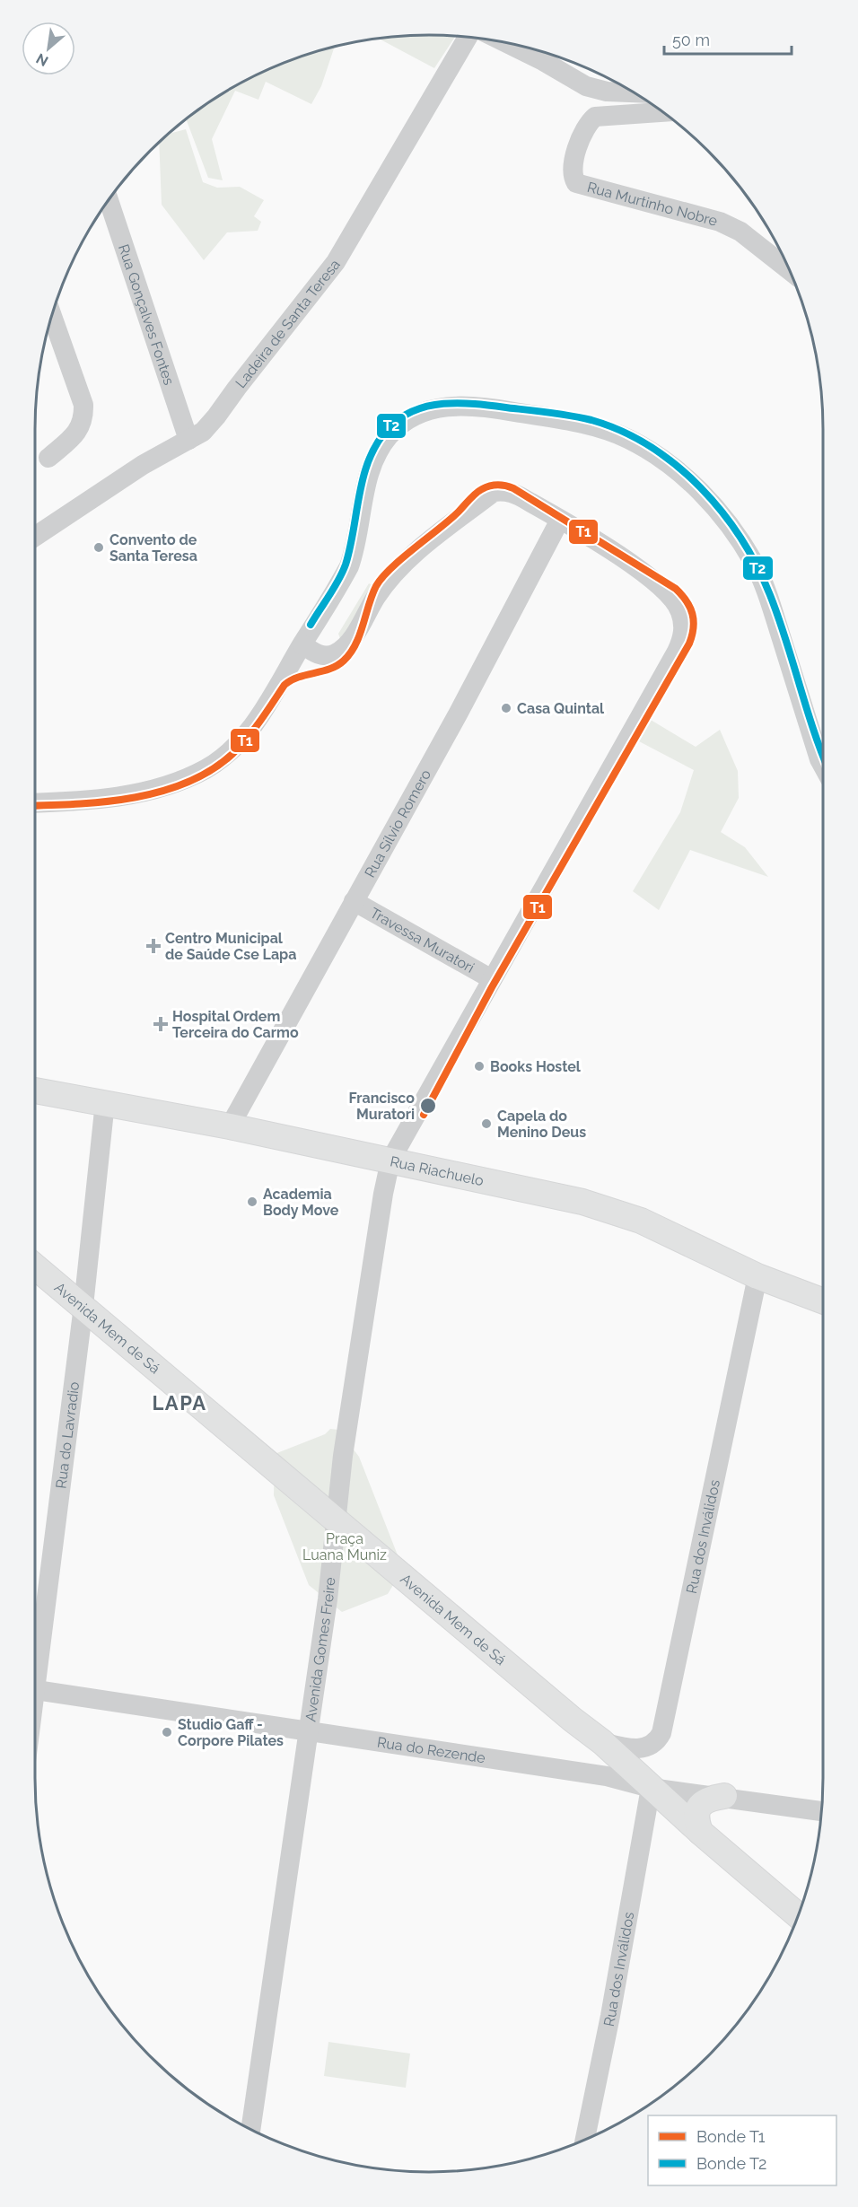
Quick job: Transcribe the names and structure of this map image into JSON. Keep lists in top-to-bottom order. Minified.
{"streets":{"main road":["Rua Riachuelo","Avenida Mem de Sá"],"street":["Rua Murtinho Nobre","Rua Gonçalves Fontes","Ladeira de Santa Teresa","Rua Sílvio Romero","Travessa Muratori","Rua do Lavradio","Rua dos Inválidos","Avenida Gomes Freire","Rua do Rezende"]},"crossings":[["Rua Gonçalves Fontes","Ladeira de Santa Teresa"],["Rua Sílvio Romero","Travessa Muratori"],["Rua Sílvio Romero","Rua Riachuelo"],["Rua Sílvio Romero","Avenida Gomes Freire"],["Travessa Muratori","Avenida Gomes Freire"],["Rua Riachuelo","Rua do Lavradio"],["Rua Riachuelo","Rua dos Inválidos"],["Rua Riachuelo","Avenida Gomes Freire"],["Avenida Mem de Sá","Rua do Lavradio"],["Avenida Mem de Sá","Rua dos Inválidos"],["Avenida Mem de Sá","Avenida Gomes Freire"],["Avenida Mem de Sá","Rua do Rezende"],["Rua dos Inválidos","Rua do Rezende"],["Avenida Gomes Freire","Rua do Rezende"]],"districts":["LAPA"],"parks":["Praça Luana Muniz"],"places":{"other":["Convento de Santa Teresa","Casa Quintal","Books Hostel","Francisco Muratori","Capela do Menino Deus","Academia Body Move","Studio Gaff - Corpore Pilates"],"health":["Centro Municipal de Saúde Cse Lapa","Hospital Ordem Terceira do Carmo"]},"lines":["tram line T2","tram line T1"],"legend":["Bonde T1","Bonde T2"],"scale_bar":"50 m","north":"bottom left"}
